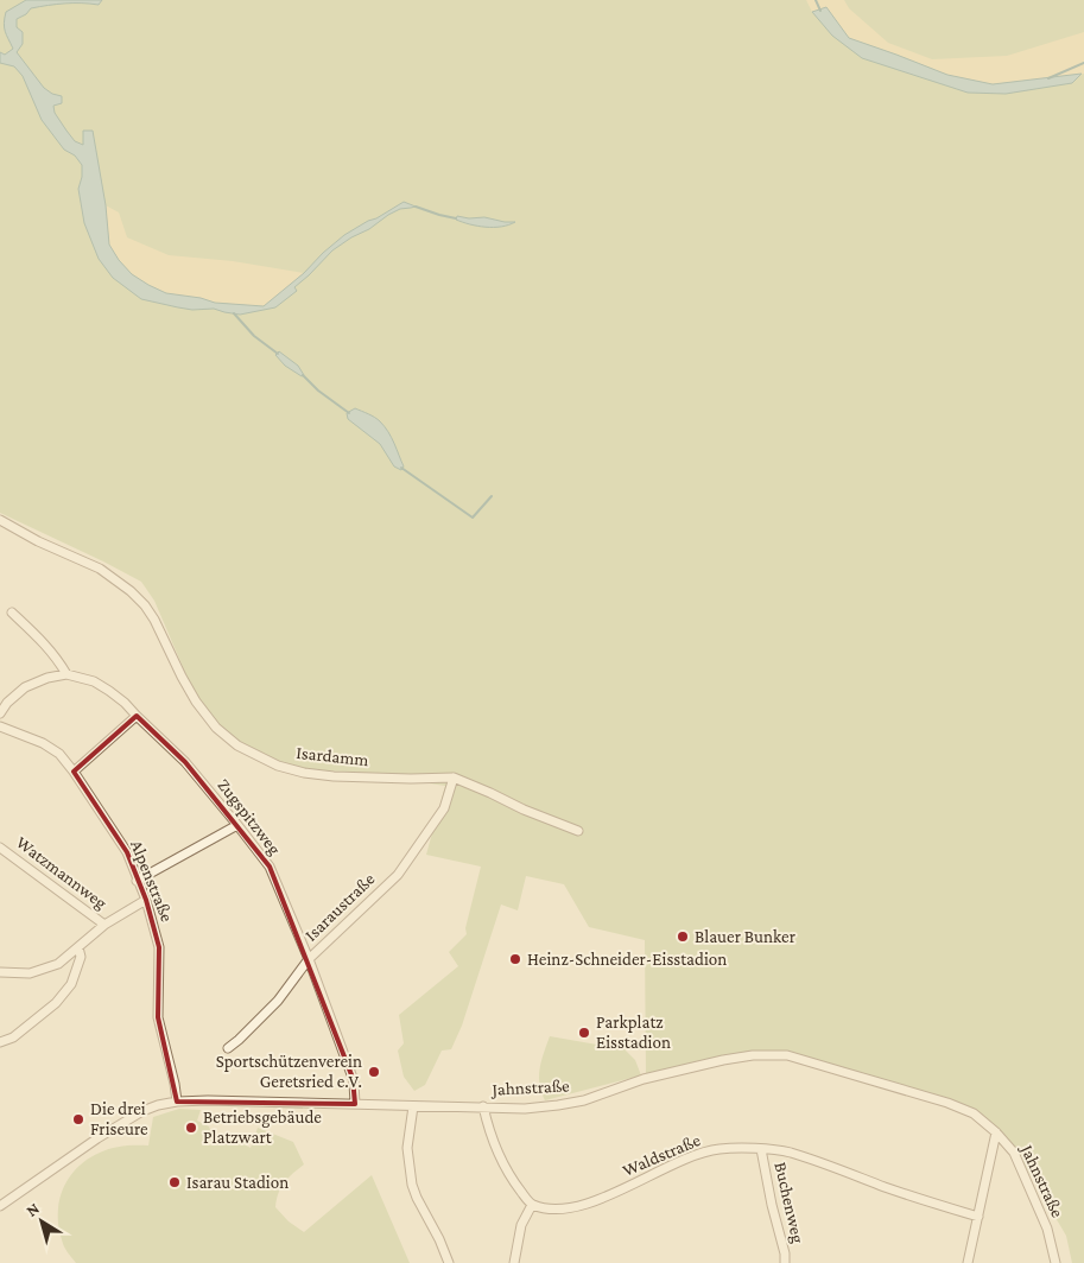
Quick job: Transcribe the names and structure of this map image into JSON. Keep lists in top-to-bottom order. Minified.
{"streets":{"street":["Isardamm","Zugspitzweg","Watzmannweg","Alpenstraße","Isaraustraße","Jahnstraße","Waldstraße","Buchenweg"]},"crossings":[["Isardamm","Isaraustraße"],["Zugspitzweg","Isaraustraße"],["Zugspitzweg","Jahnstraße"],["Alpenstraße","Jahnstraße"],["Waldstraße","Buchenweg"]],"places":["Blauer Bunker","Heinz-Schneider-Eisstadion","Parkplatz Eisstadion","Sportschützenverein Geretsried e.V.","Die drei Friseure","Betriebsgebäude Platzwart","Isarau Stadion"],"north":"top left"}
